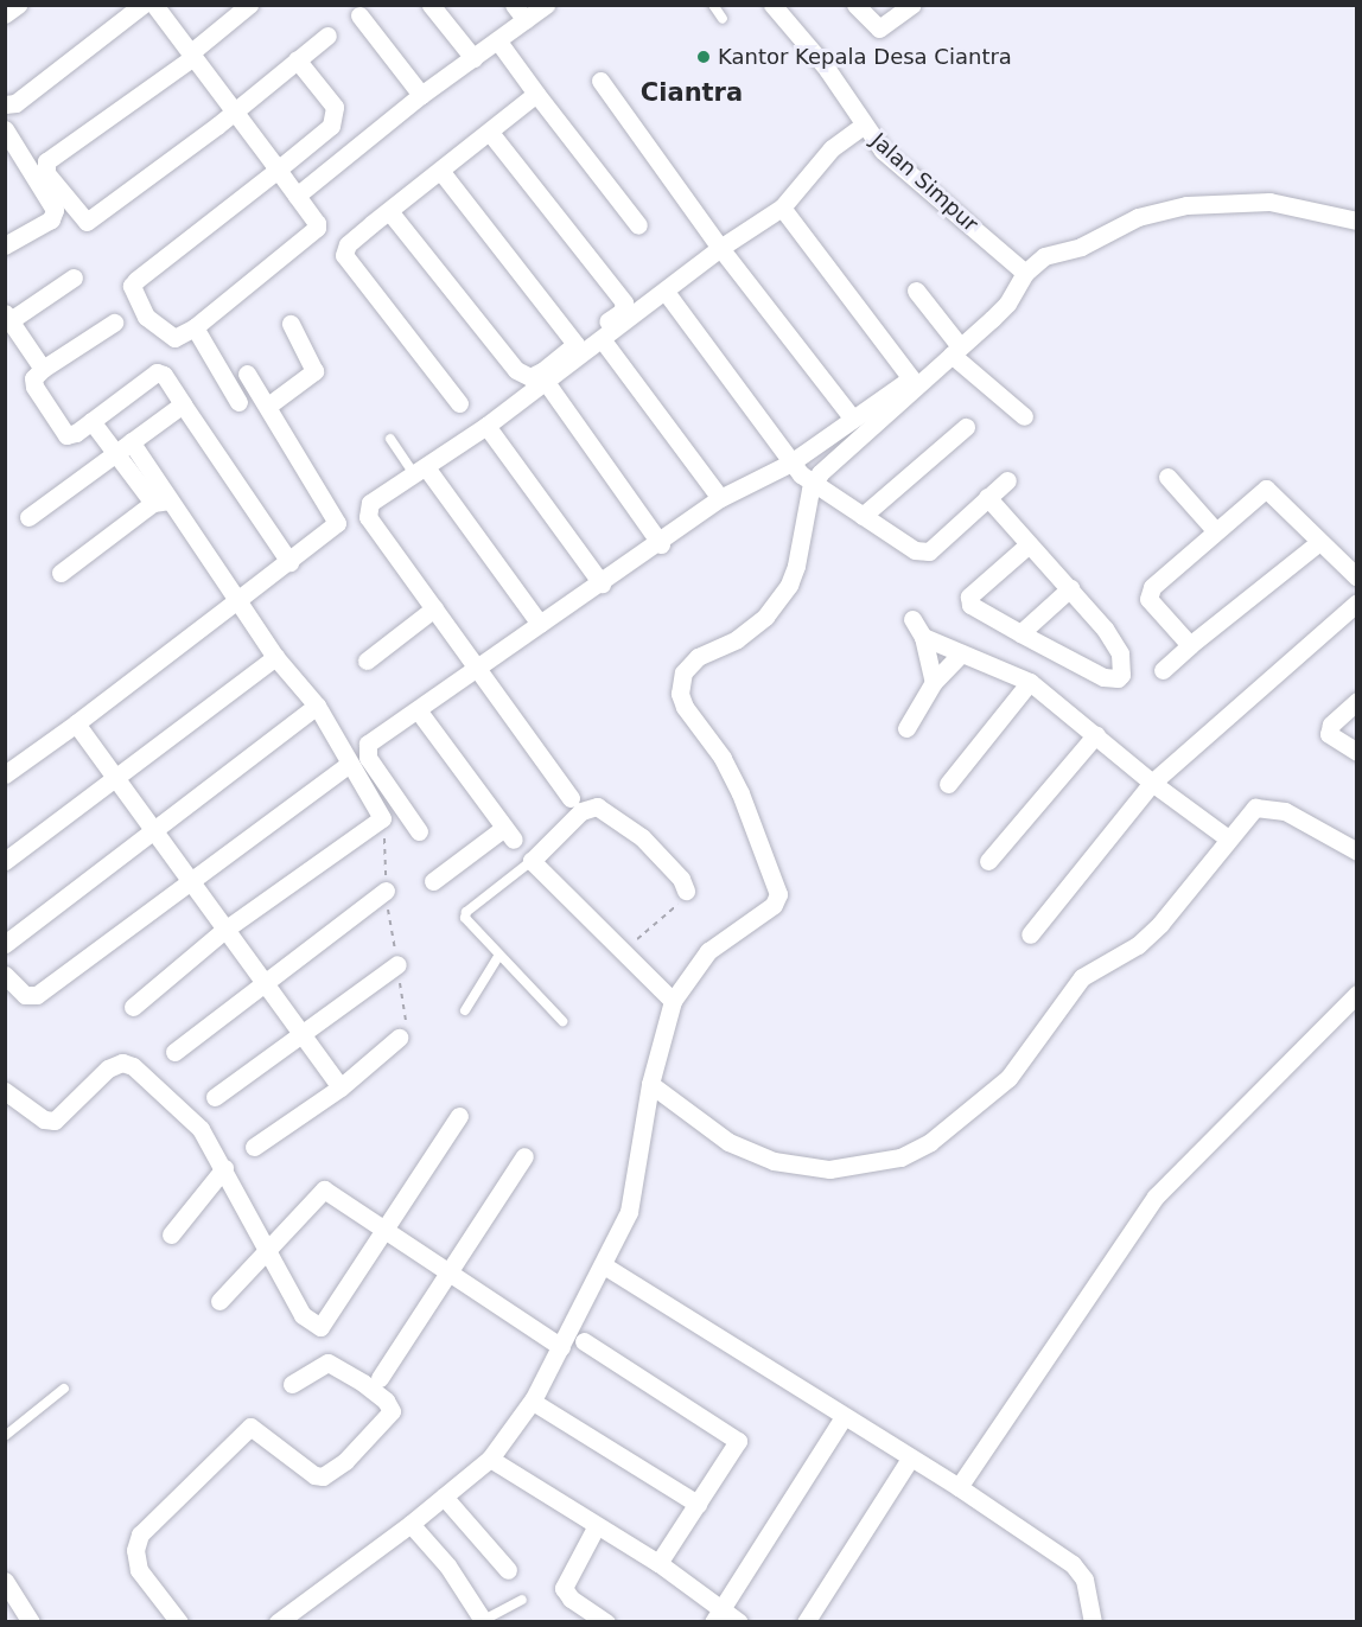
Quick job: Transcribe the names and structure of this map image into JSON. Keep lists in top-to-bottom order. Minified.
{"streets":{"street":["Jalan Simpur"]},"districts":["Ciantra"],"places":["Kantor Kepala Desa Ciantra"]}
